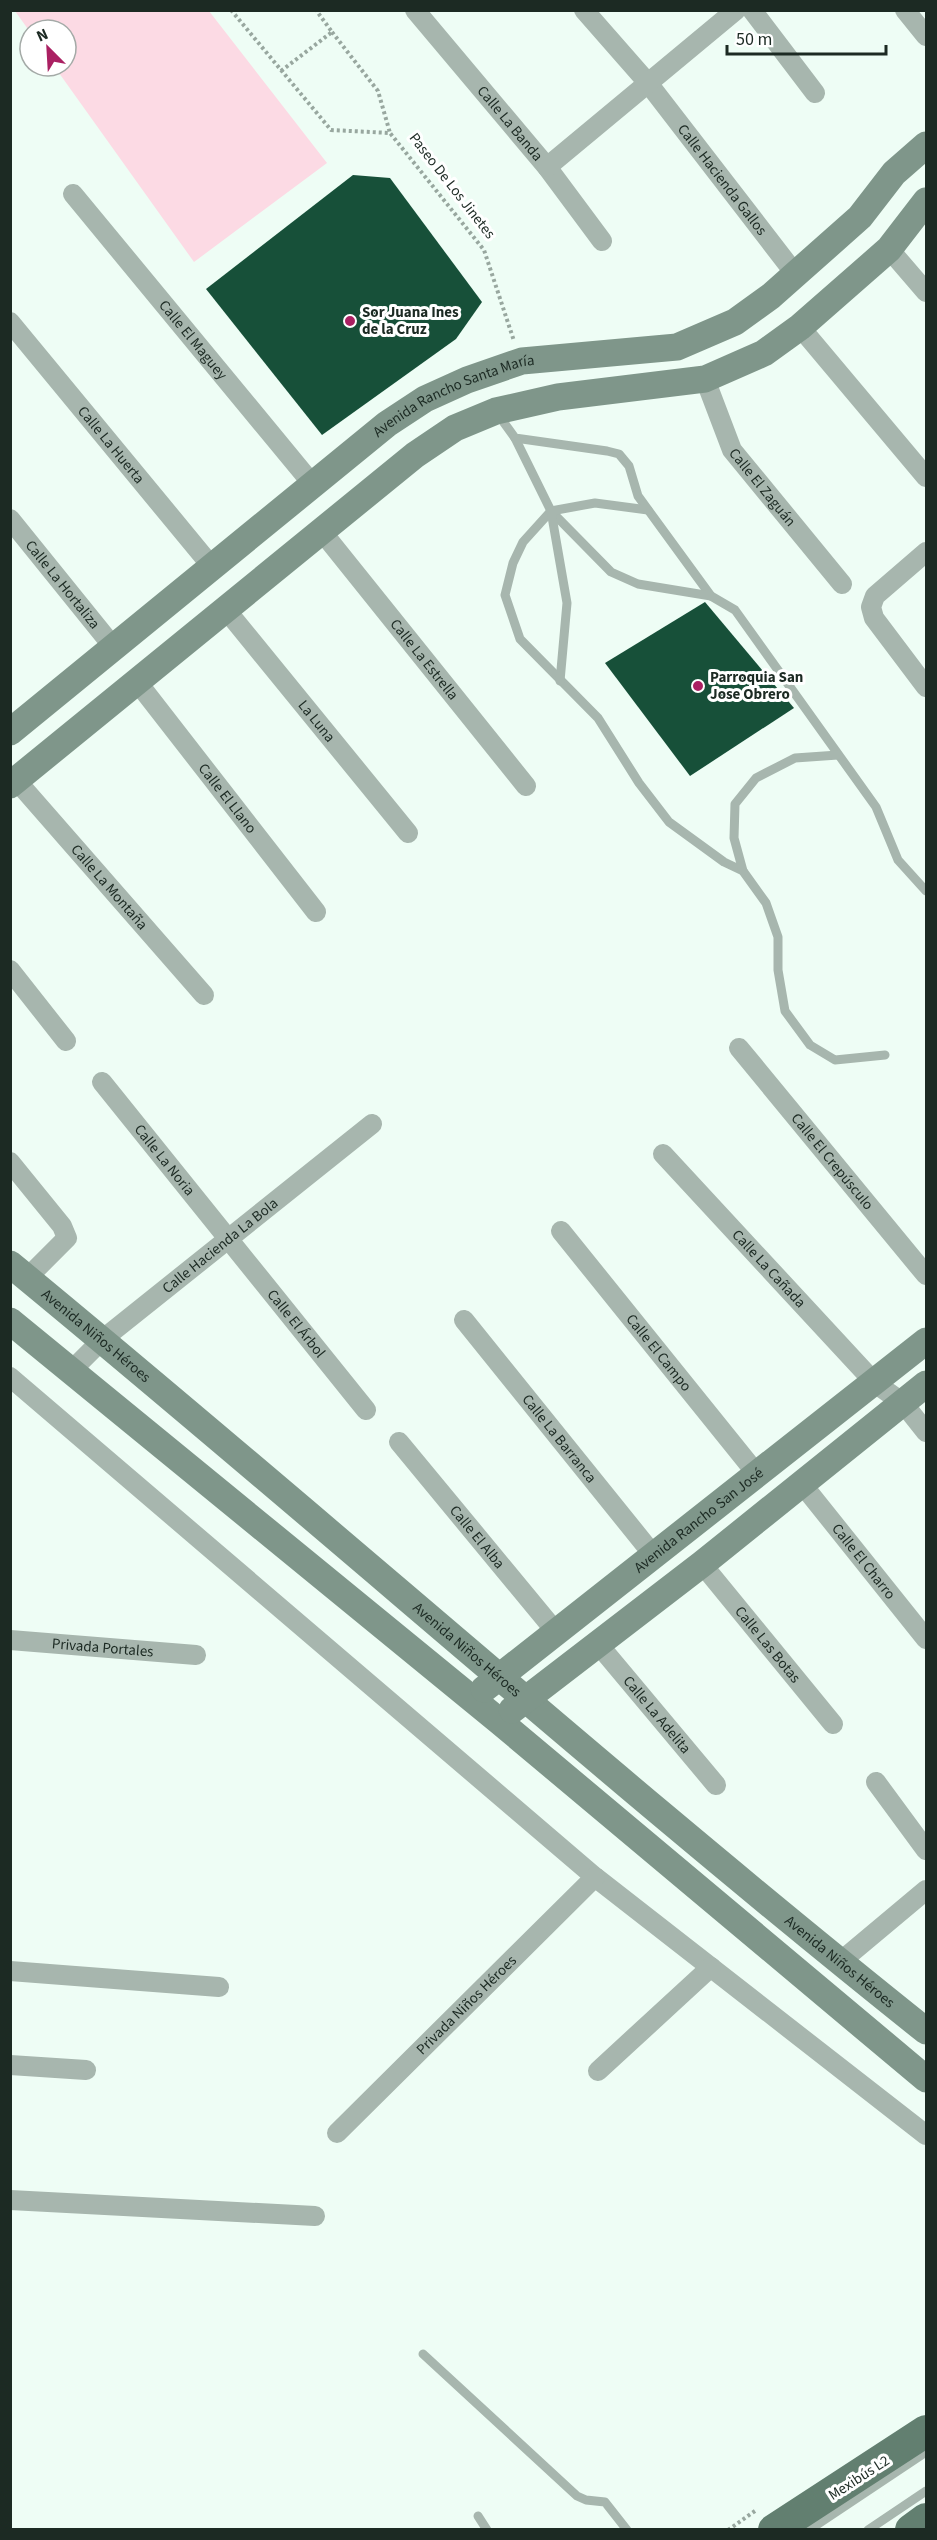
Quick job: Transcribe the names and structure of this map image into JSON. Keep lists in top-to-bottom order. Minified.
{"streets":{"street":["Calle La Banda","Calle Hacienda Gallos","Calle El Maguey","Avenida Rancho Santa María","Calle La Huerta","Calle El Zaguán","Calle La Hortaliza","Calle La Estrella","La Luna","Calle El Llano","Calle La Montaña","Calle La Noria","Calle El Crepúsculo","Calle Hacienda La Bola","Calle La Cañada","Calle El Árbol","Avenida Niños Héroes","Calle El Campo","Calle La Barranca","Avenida Rancho San José","Calle El Alba","Calle El Charro","Calle Las Botas","Privada Portales","Calle La Adelita","Privada Niños Héroes"],"lane":["Mexibús L2"],"path":["Paseo De Los Jinetes"]},"crossings":[["Calle Hacienda Gallos","Avenida Rancho Santa María"],["Paseo De Los Jinetes","Avenida Rancho Santa María"],["Calle El Maguey","Avenida Rancho Santa María"],["Avenida Rancho Santa María","Calle La Huerta"],["Avenida Rancho Santa María","Calle El Zaguán"],["Avenida Rancho Santa María","Calle La Hortaliza"],["Avenida Rancho Santa María","Calle La Estrella"],["Avenida Rancho Santa María","La Luna"],["Avenida Rancho Santa María","Calle El Llano"],["Avenida Rancho Santa María","Calle La Montaña"],["Calle La Noria","Calle Hacienda La Bola"],["Calle La Noria","Calle El Árbol"],["Calle Hacienda La Bola","Calle El Árbol"],["Calle Hacienda La Bola","Avenida Niños Héroes"],["Calle La Cañada","Avenida Rancho San José"],["Avenida Niños Héroes","Avenida Rancho San José"],["Calle El Campo","Avenida Rancho San José"],["Calle La Barranca","Avenida Rancho San José"],["Avenida Rancho San José","Calle El Alba"]],"places":["Sor Juana Ines de la Cruz","Parroquia San Jose Obrero"],"scale_bar":"50 m","north":"top left"}
